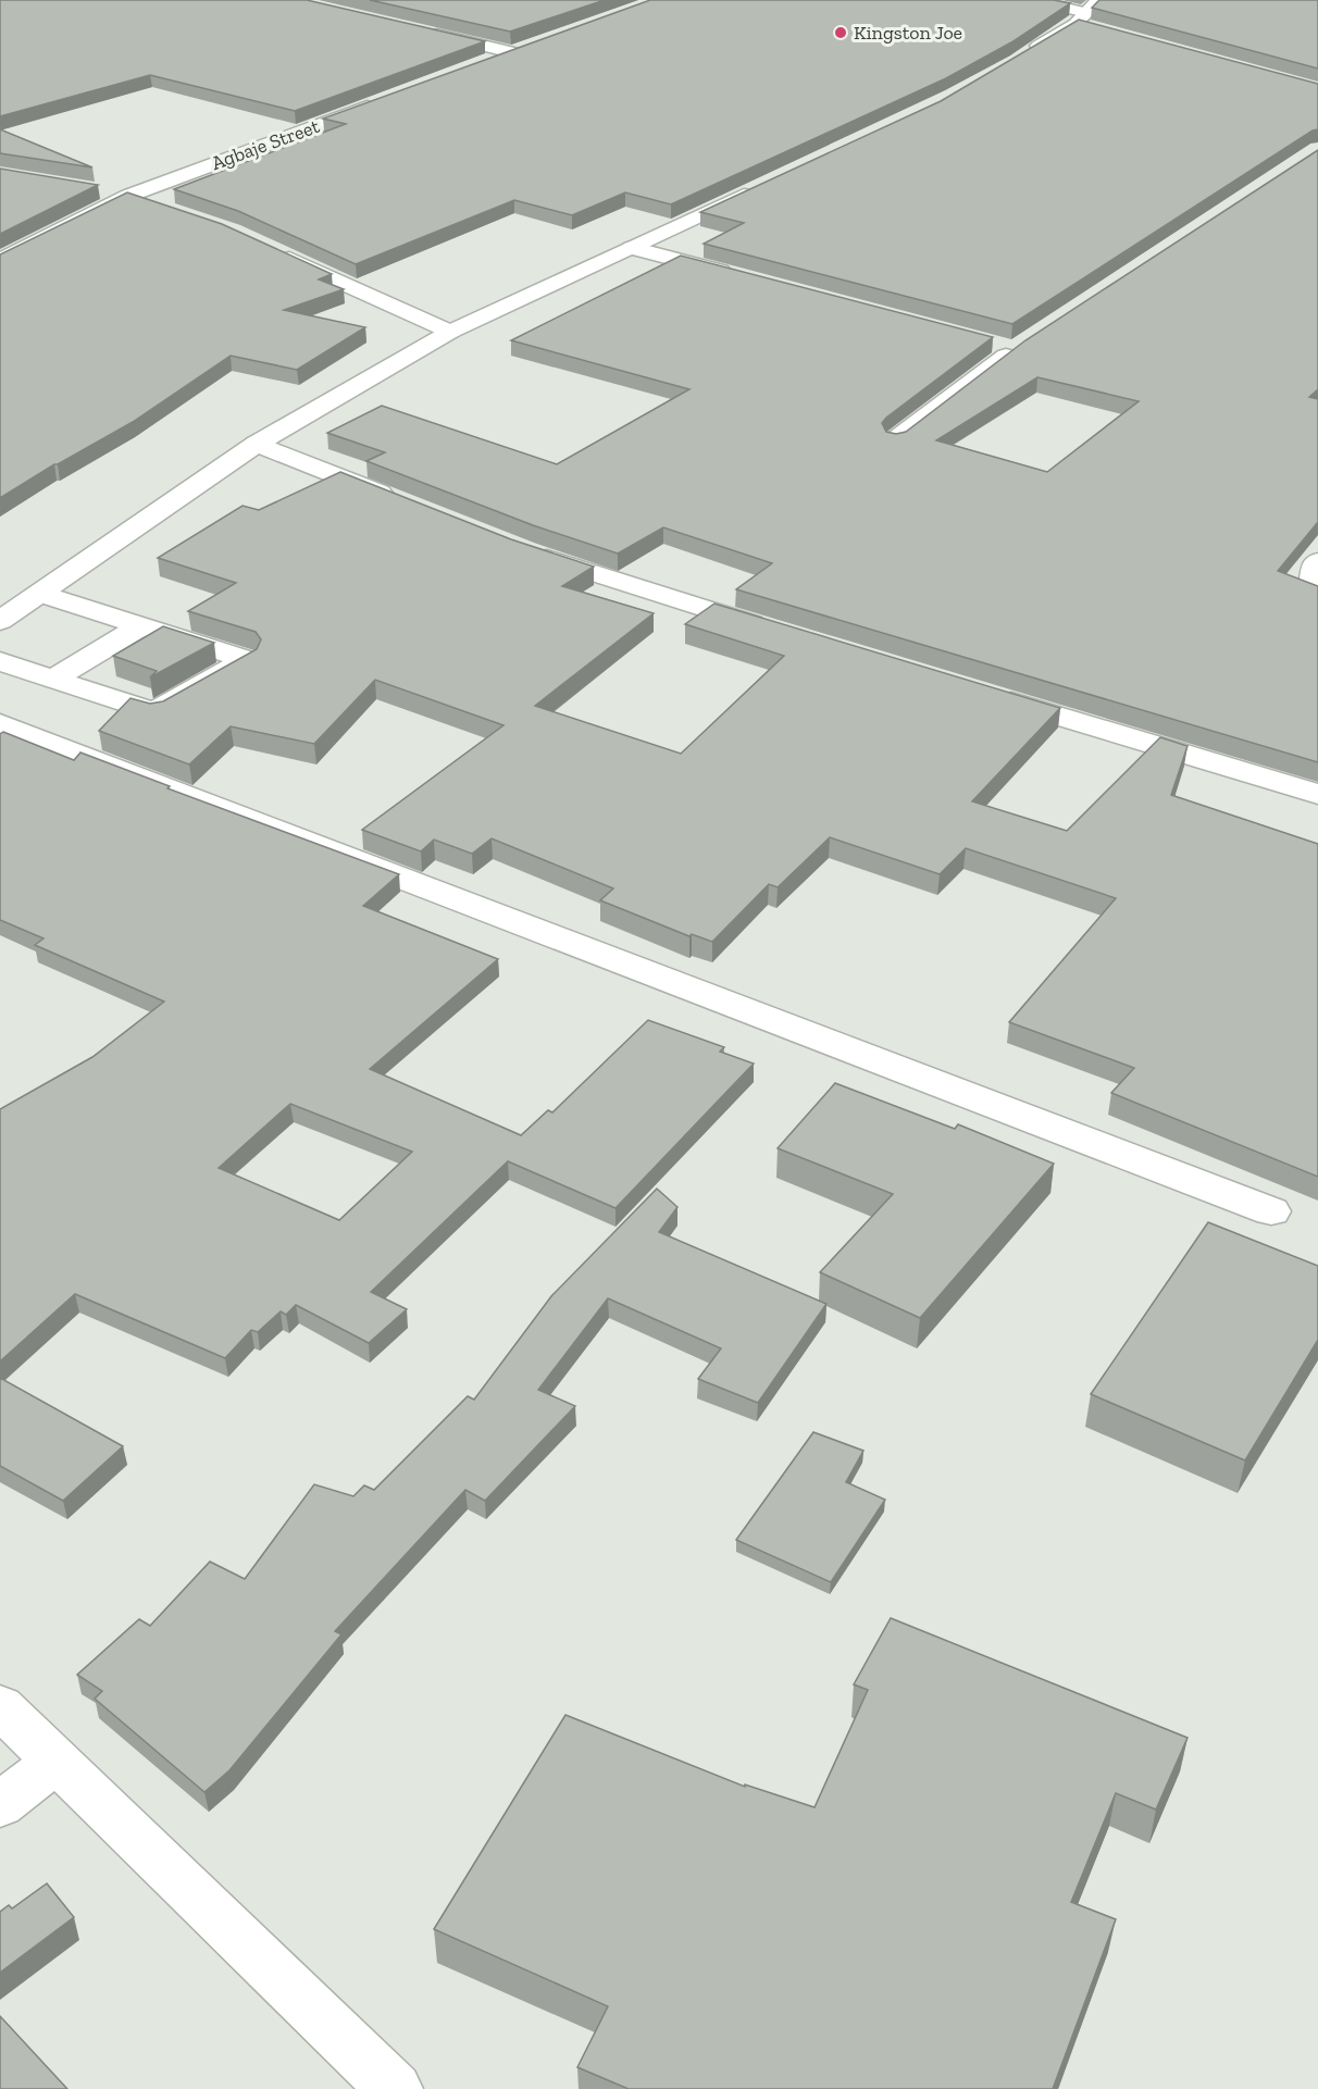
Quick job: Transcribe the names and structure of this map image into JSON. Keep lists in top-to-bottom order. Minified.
{"streets":{"street":["Agbaje Street"]},"places":["Kingston Joe"]}
